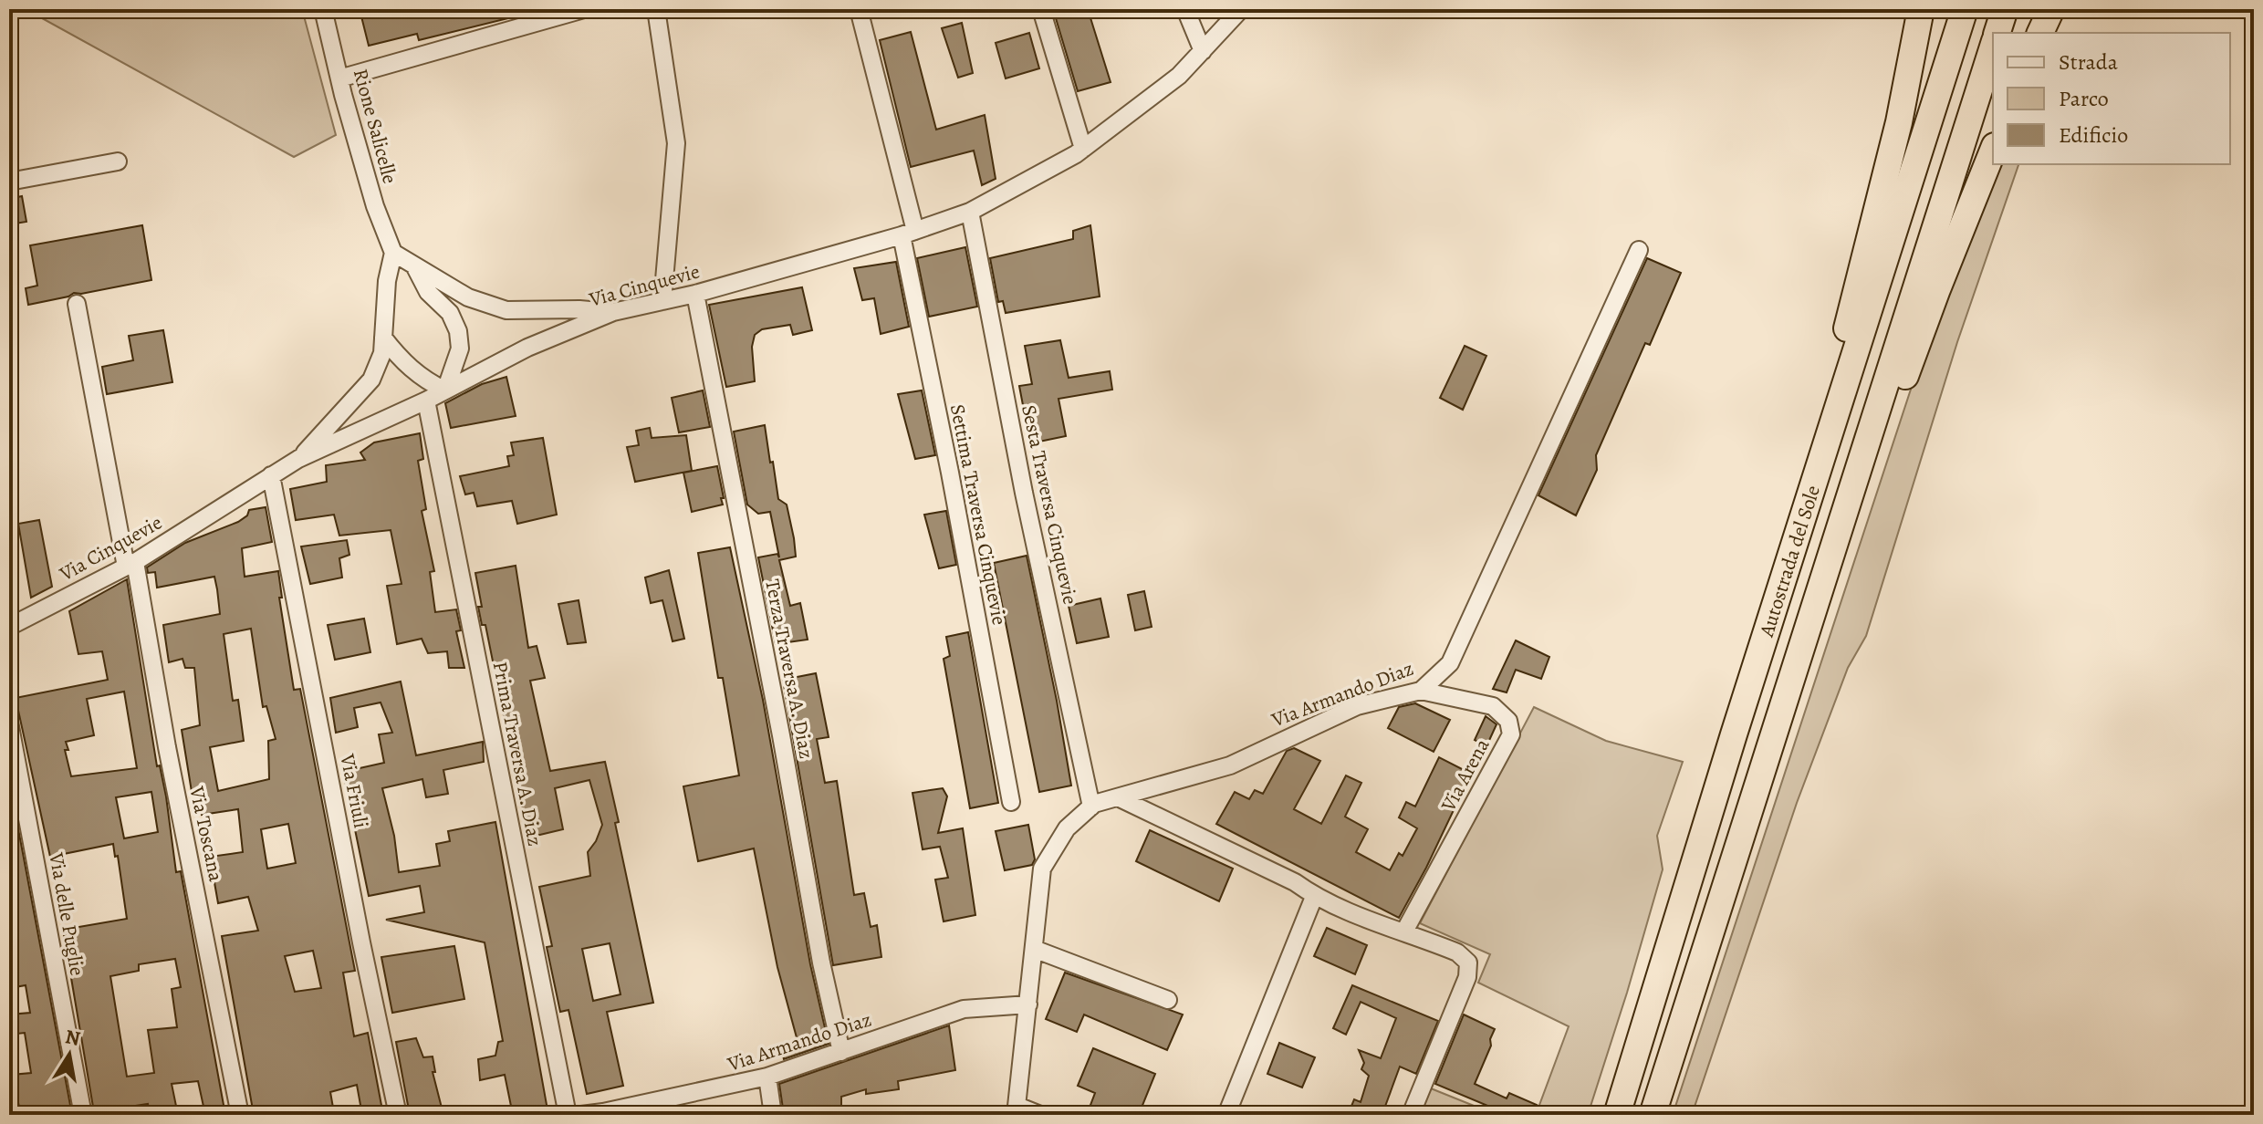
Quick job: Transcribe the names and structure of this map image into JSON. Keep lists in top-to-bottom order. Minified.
{"streets":{"highway":["Autostrada del Sole"],"street":["Rione Salicelle","Via Cinquevie","Sesta Traversa Cinquevie","Settima Traversa Cinquevie","Terza Traversa A. Diaz","Via Armando Diaz","Prima Traversa A. Diaz","Via Arena","Via Friuli","Via Toscana","Via delle Puglie"]},"crossings":[["Via Cinquevie","Sesta Traversa Cinquevie"],["Via Cinquevie","Settima Traversa Cinquevie"],["Via Cinquevie","Terza Traversa A. Diaz"],["Via Cinquevie","Prima Traversa A. Diaz"],["Via Cinquevie","Via Friuli"],["Via Cinquevie","Via Toscana"],["Sesta Traversa Cinquevie","Via Armando Diaz"],["Terza Traversa A. Diaz","Via Armando Diaz"],["Via Armando Diaz","Via Arena"]],"legend":["Strada","Parco","Edificio"],"north":"top"}
